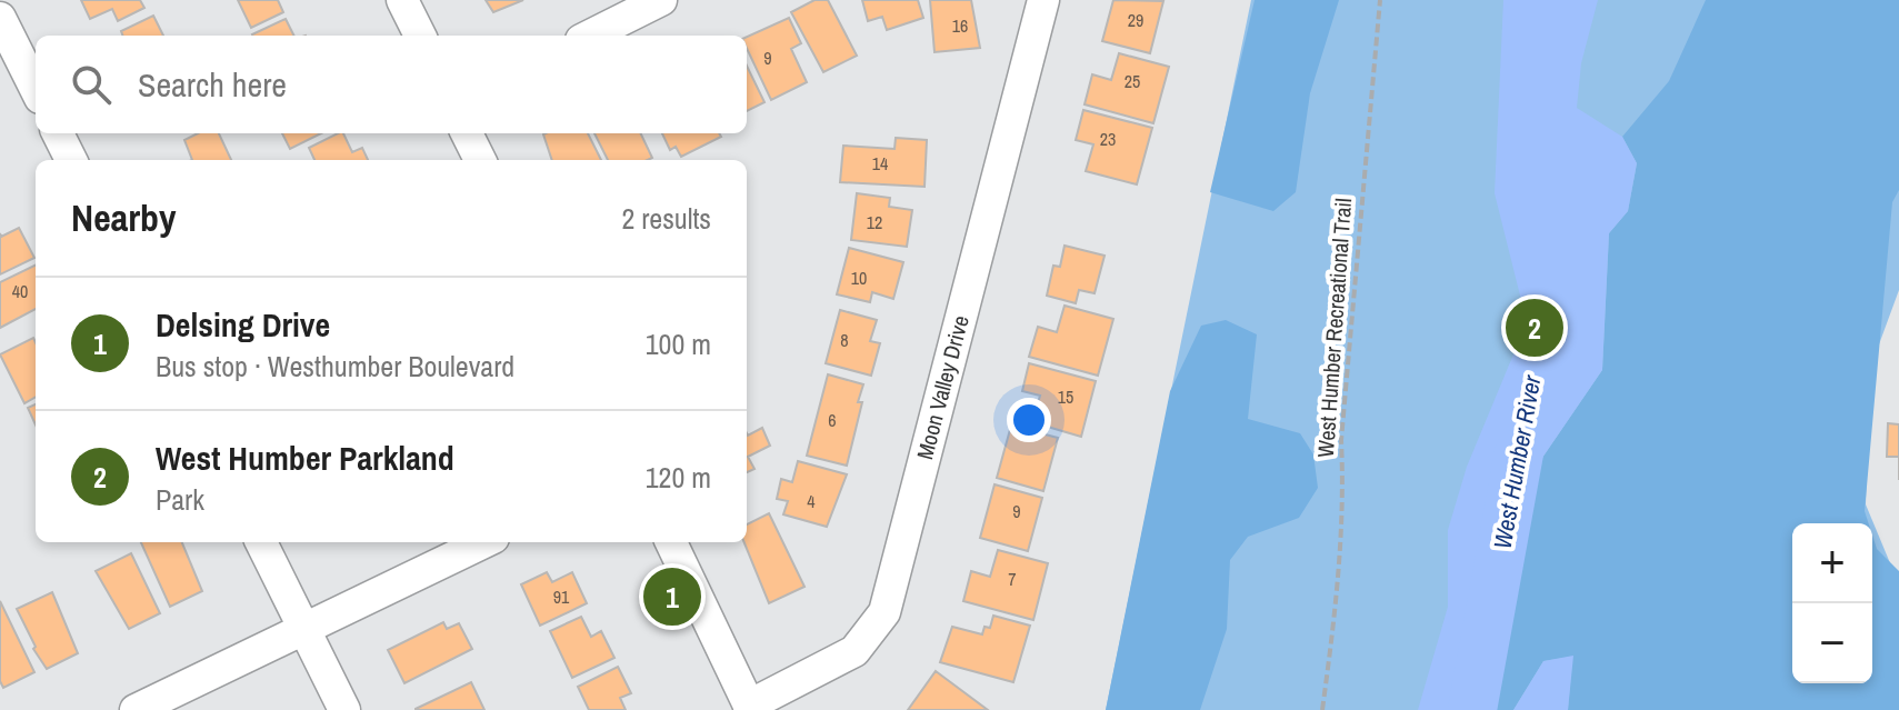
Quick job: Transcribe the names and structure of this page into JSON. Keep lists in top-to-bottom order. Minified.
{"streets":{"street":["Moon Valley Drive"],"path":["West Humber Recreational Trail"]},"water":["West Humber River"],"house_numbers":["29","16","9","25","23","14","12","10","40","8","15","6","4","9","7","91"],"page":{"search":"Search here","heading":["Nearby","2 results"],"list":[{"mark":"1","name":"Delsing Drive","note":"Bus stop · Westhumber Boulevard","value":"100 m"},{"mark":"2","name":"West Humber Parkland","note":"Park","value":"120 m"}],"pins":["2","1"],"map_buttons":["+","−"]}}
